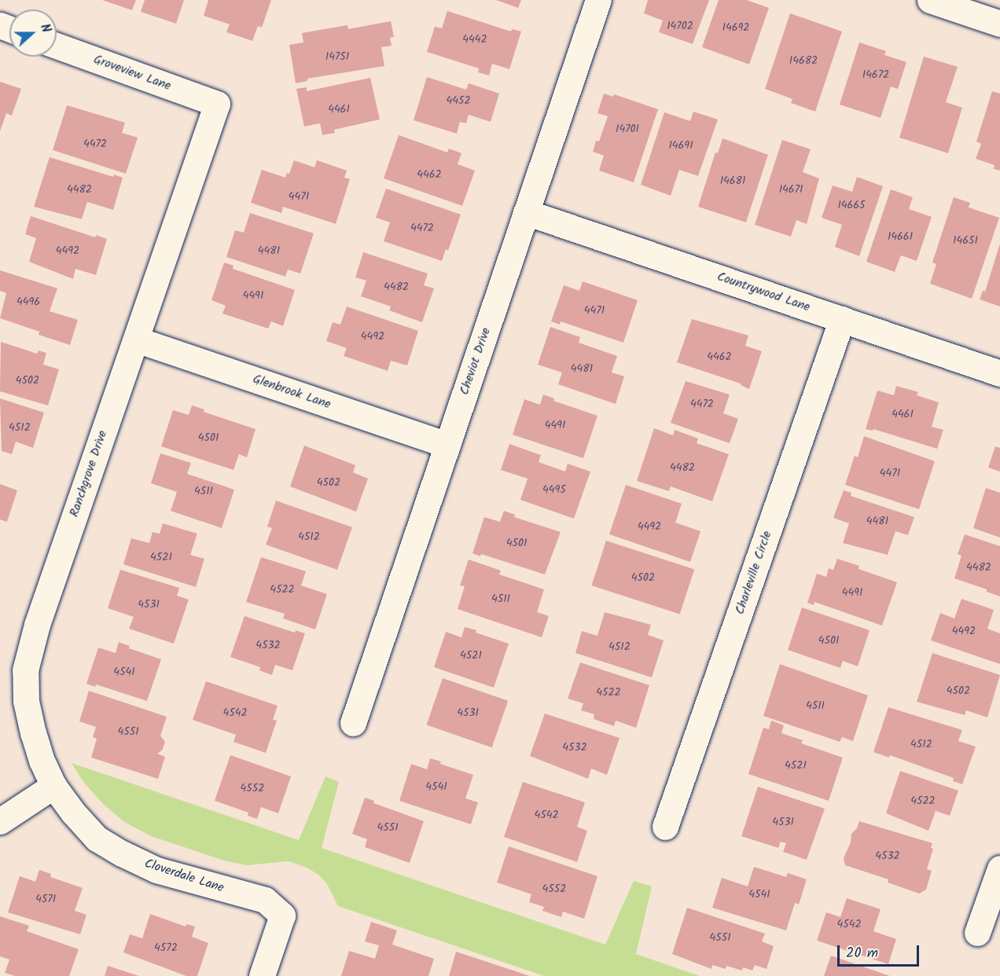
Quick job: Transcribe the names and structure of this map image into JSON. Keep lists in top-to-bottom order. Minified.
{"streets":{"street":["Groveview Lane","Countrywood Lane","Cheviot Drive","Glenbrook Lane","Ranchgrove Drive","Charleville Circle","Cloverdale Lane"]},"crossings":[["Groveview Lane","Ranchgrove Drive"],["Countrywood Lane","Cheviot Drive"],["Countrywood Lane","Charleville Circle"],["Cheviot Drive","Glenbrook Lane"],["Glenbrook Lane","Ranchgrove Drive"],["Ranchgrove Drive","Cloverdale Lane"]],"house_numbers":["14702","14692","4442","14751","14682","14672","4452","4461","14701","4472","14691","4462","14681","4482","14671","4471","14665","4472","14661","14651","4492","4481","4482","4491","4496","4471","4492","4462","4481","4502","4472","4461","4491","4512","4501","4482","4471","4502","4495","4511","4481","4492","4512","4501","4521","4482","4502","4522","4491","4511","4531","4492","4501","4532","4512","4521","4541","4502","4522","4511","4542","4531","4551","4512","4532","4521","4541","4552","4522","4542","4531","4551","4532","4552","4541","4571","4542","4551","4572"],"scale_bar":"20 m","north":"right"}
